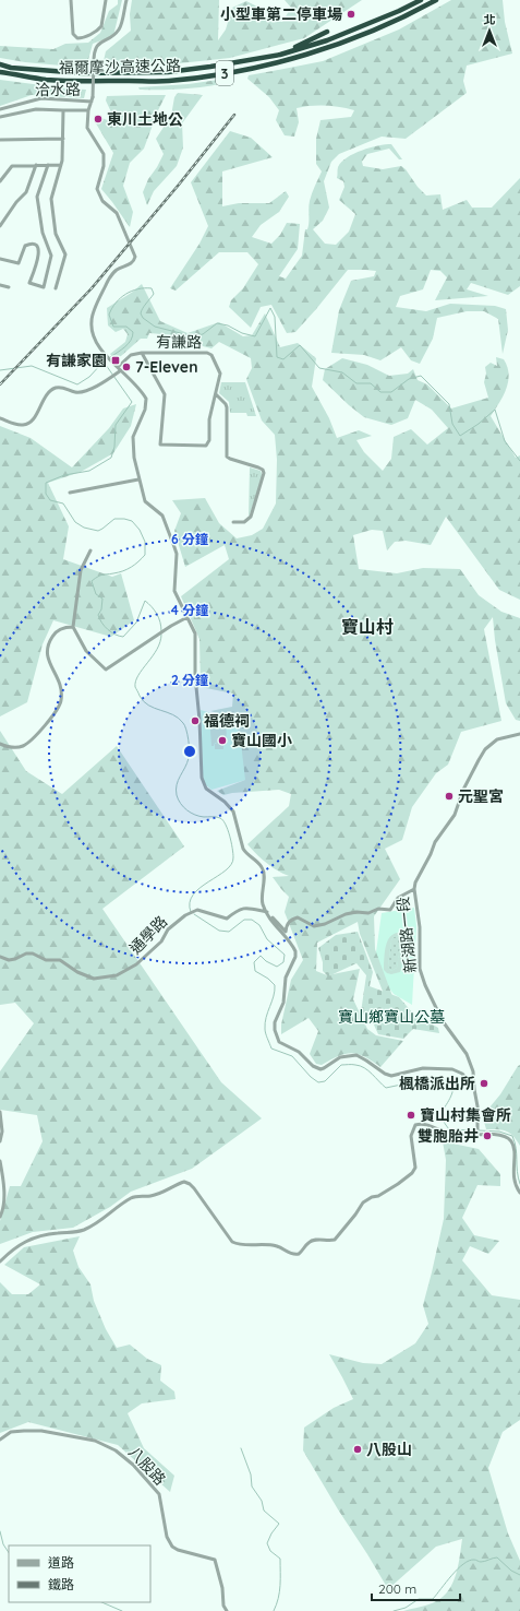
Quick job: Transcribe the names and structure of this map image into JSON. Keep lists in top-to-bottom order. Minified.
{"streets":{"highway":["福爾摩沙高速公路","3"],"street":["洽水路","有謙路","通學路","新湖路一段","八股路"]},"districts":["寶山村"],"parks":["寶山鄉寶山公墓"],"places":{"other":["小型車第二停車場","東川土地公","7-Eleven","福德祠","寶山國小","元聖宮","楓橋派出所","寶山村集會所","雙胞胎井","八股山"],"transit":["有謙家園"]},"legend":["道路","鐵路"],"scale_bar":"200 m","north":"top","rings":["6 分鐘","4 分鐘","2 分鐘"]}
